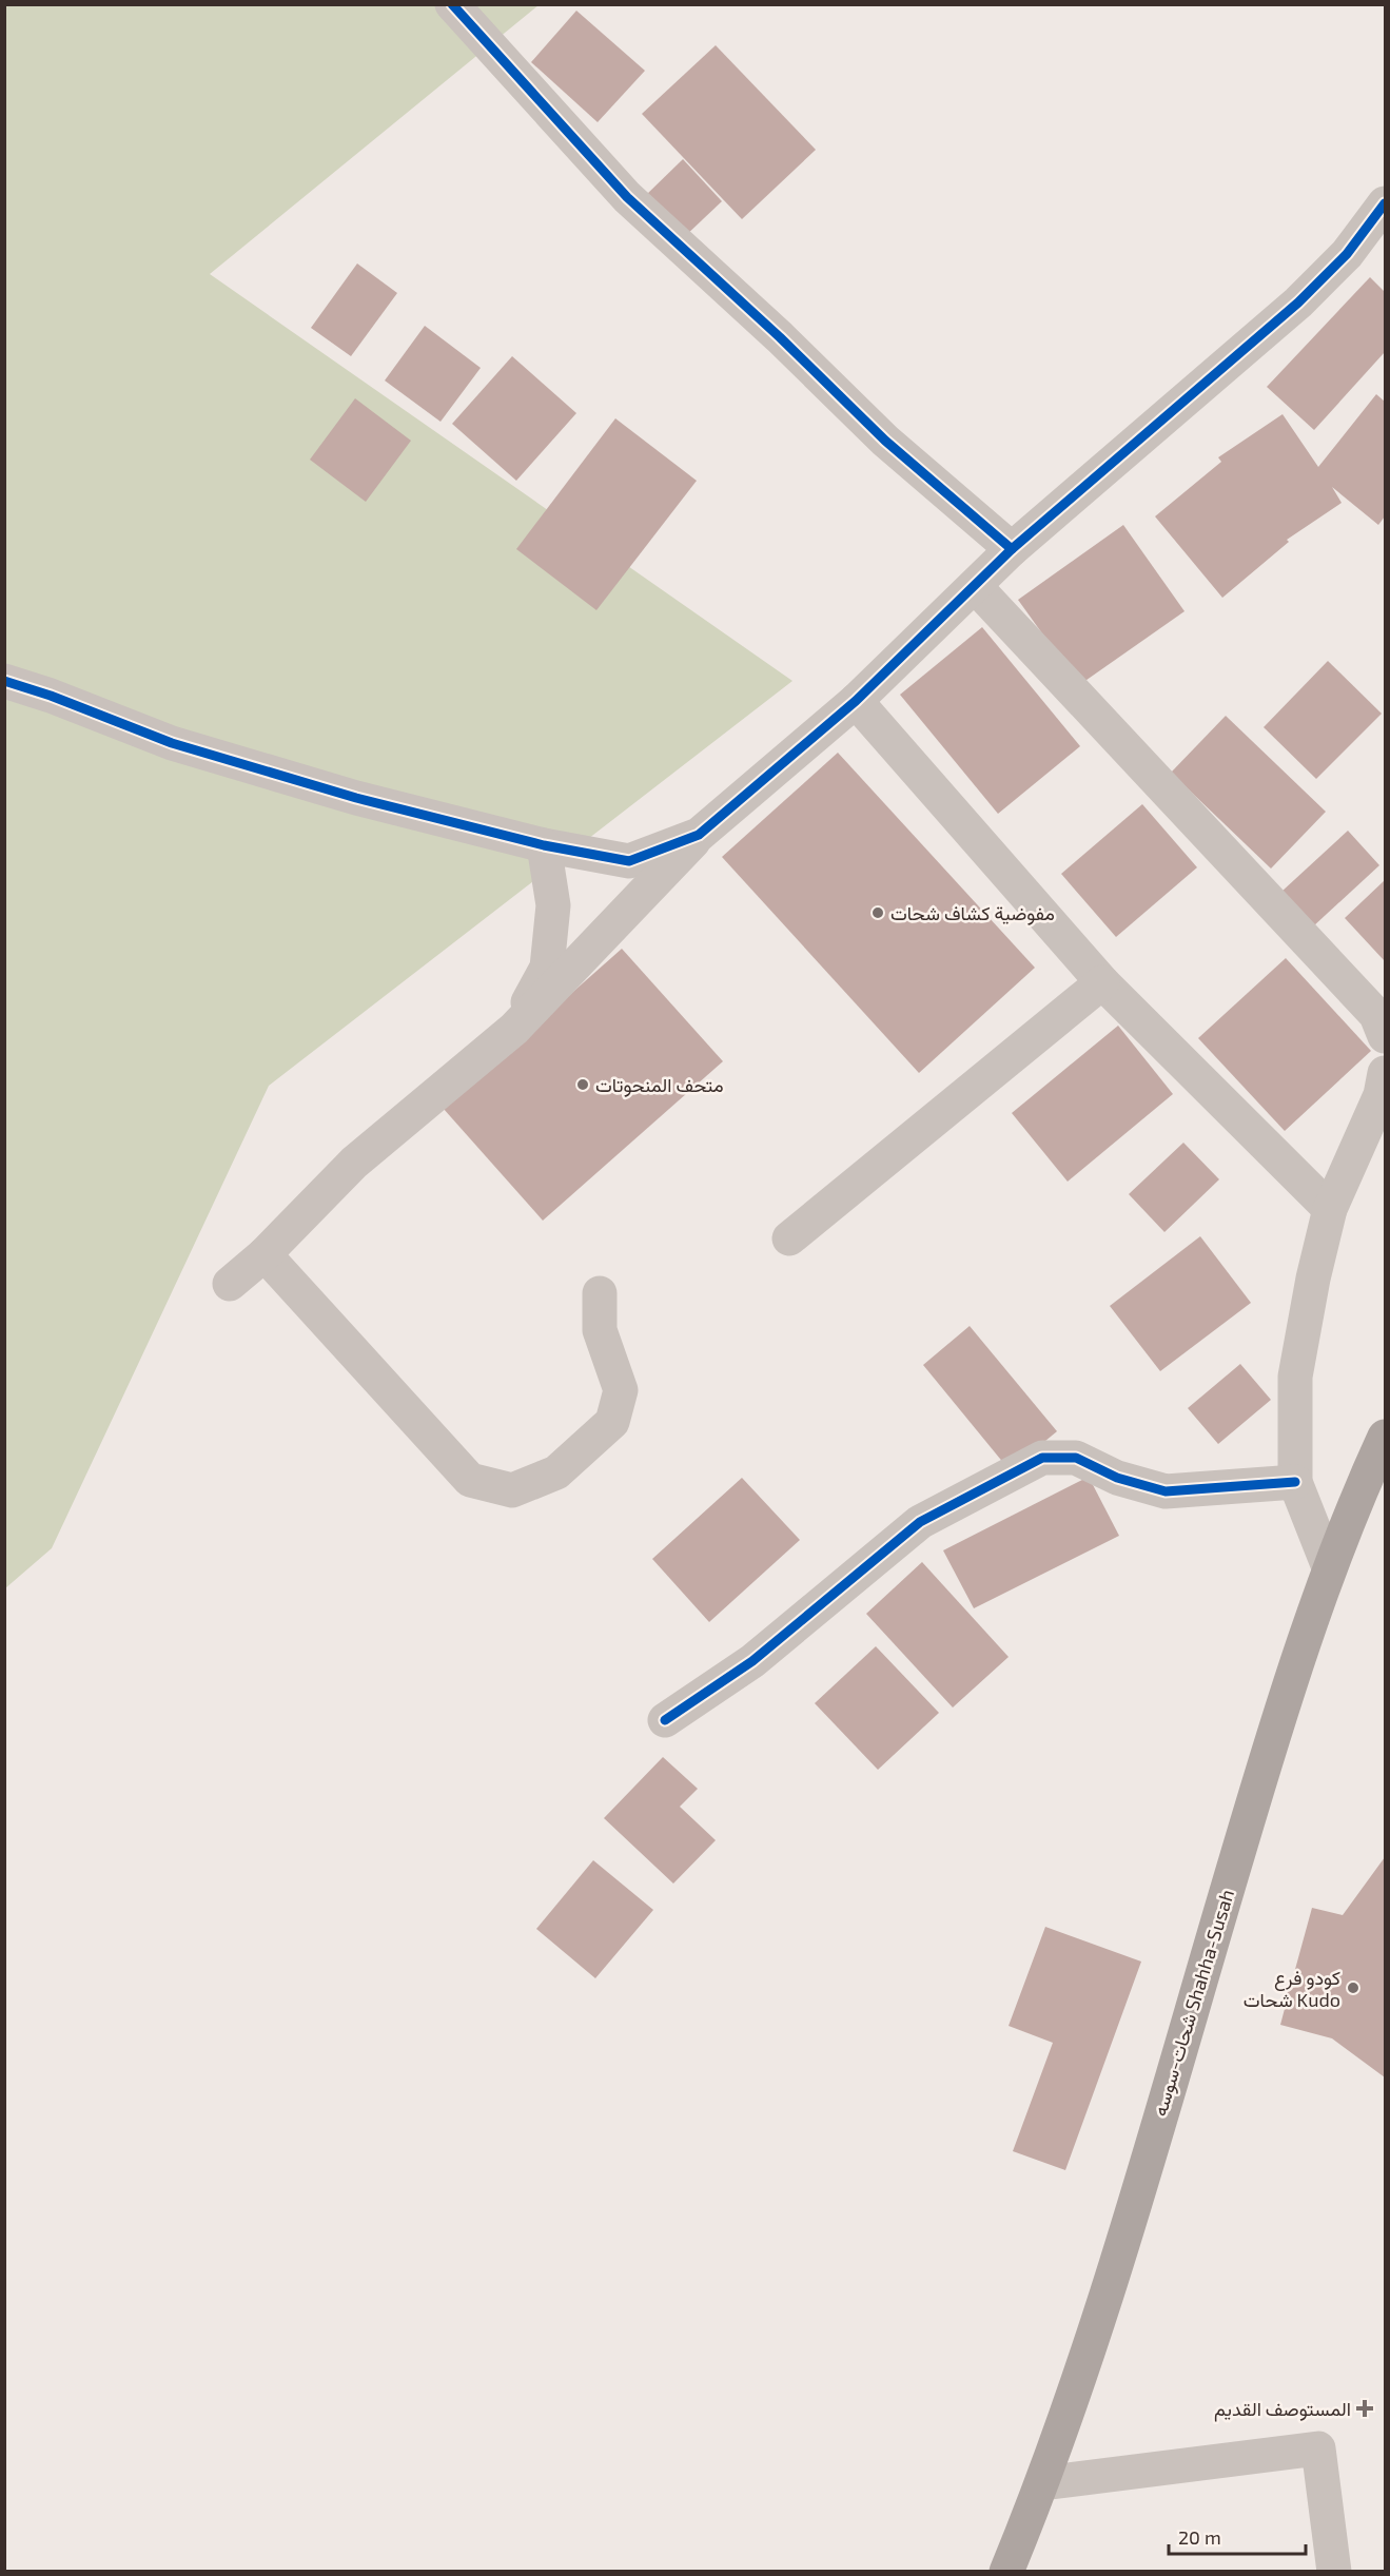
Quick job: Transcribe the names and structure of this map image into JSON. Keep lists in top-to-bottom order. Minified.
{"streets":{"main road":["شحات-سوسه Shahha-Susah"]},"places":{"other":["مفوضية كشاف شحات","متحف المنحوتات","كودو فرع شحات Kudo"],"health":["المستوصف القديم"]},"scale_bar":"20 m"}
